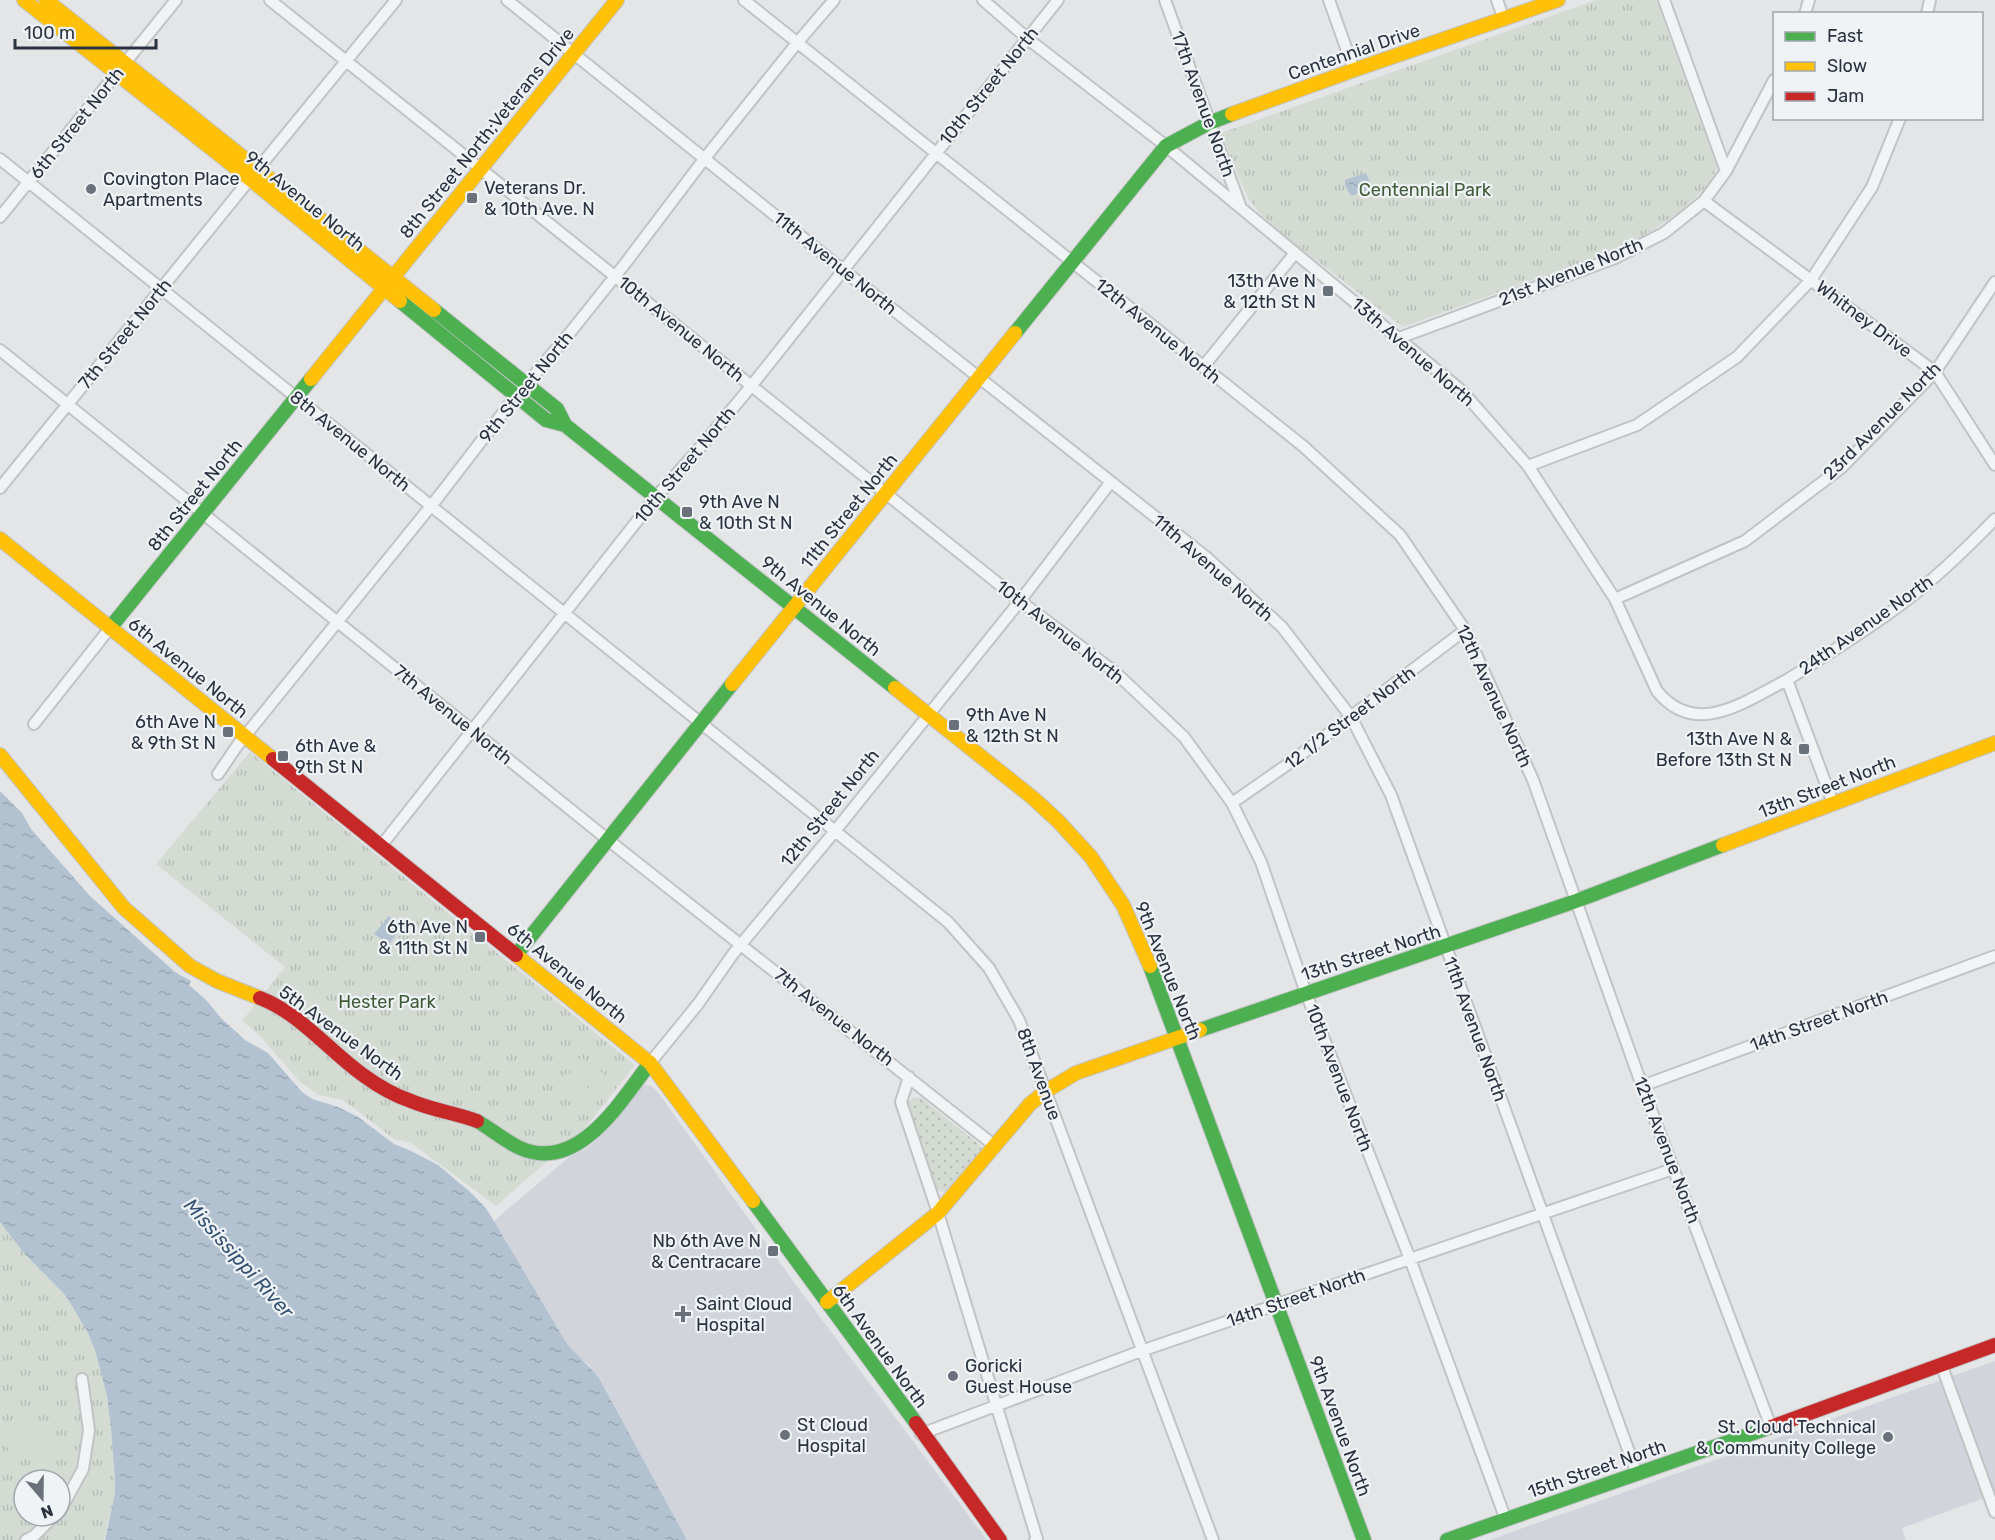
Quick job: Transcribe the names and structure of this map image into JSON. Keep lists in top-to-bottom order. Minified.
{"streets":{"street":["Centennial Drive","10th Street North","17th Avenue North","6th Street North","8th Street North;Veterans Drive","9th Avenue North","11th Avenue North","21st Avenue North","Whitney Drive","10th Avenue North","12th Avenue North","7th Street North","13th Avenue North","9th Street North","23rd Avenue North","8th Avenue North","8th Street North","11th Street North","24th Avenue North","6th Avenue North","7th Avenue North","12 1/2 Street North","13th Street North","12th Street North","14th Street North","5th Avenue North","8th Avenue","15th Street North"]},"crossings":[["Centennial Drive","17th Avenue North"],["Centennial Drive","13th Avenue North"],["Centennial Drive","11th Street North"],["10th Street North","9th Avenue North"],["10th Street North","11th Avenue North"],["10th Street North","10th Avenue North"],["10th Street North","12th Avenue North"],["10th Street North","13th Avenue North"],["10th Street North","8th Avenue North"],["10th Street North","6th Avenue North"],["10th Street North","7th Avenue North"],["17th Avenue North","13th Avenue North"],["6th Street North","9th Avenue North"],["6th Street North","8th Avenue North"],["8th Street North;Veterans Drive","9th Avenue North"],["8th Street North;Veterans Drive","11th Avenue North"],["8th Street North;Veterans Drive","10th Avenue North"],["8th Street North;Veterans Drive","8th Street North"],["9th Avenue North","7th Street North"],["9th Avenue North","9th Street North"],["9th Avenue North","8th Street North"],["9th Avenue North","11th Street North"],["9th Avenue North","13th Street North"],["9th Avenue North","12th Street North"],["9th Avenue North","14th Street North"],["11th Avenue North","9th Street North"],["11th Avenue North","11th Street North"],["11th Avenue North","12 1/2 Street North"],["11th Avenue North","13th Street North"],["11th Avenue North","12th Street North"],["11th Avenue North","14th Street North"],["11th Avenue North","15th Street North"],["21st Avenue North","Whitney Drive"],["21st Avenue North","13th Avenue North"],["Whitney Drive","23rd Avenue North"],["10th Avenue North","7th Street North"],["10th Avenue North","9th Street North"],["10th Avenue North","11th Street North"],["10th Avenue North","12 1/2 Street North"],["10th Avenue North","13th Street North"],["10th Avenue North","12th Street North"],["10th Avenue North","14th Street North"],["10th Avenue North","15th Street North"],["12th Avenue North","9th Street North"],["12th Avenue North","11th Street North"],["12th Avenue North","12 1/2 Street North"],["12th Avenue North","13th Street North"],["12th Avenue North","14th Street North"],["12th Avenue North","15th Street North"],["7th Street North","8th Avenue North"],["7th Street North","7th Avenue North"],["13th Avenue North","23rd Avenue North"],["13th Avenue North","11th Street North"],["13th Avenue North","24th Avenue North"],["9th Street North","8th Avenue North"],["9th Street North","6th Avenue North"],["9th Street North","7th Avenue North"],["8th Avenue North","8th Street North"],["8th Avenue North","11th Street North"],["8th Avenue North","8th Avenue"],["8th Street North","6th Avenue North"],["8th Street North","7th Avenue North"],["11th Street North","6th Avenue North"],["11th Street North","7th Avenue North"],["11th Street North","8th Avenue"],["6th Avenue North","13th Street North"],["6th Avenue North","12th Street North"],["6th Avenue North","14th Street North"],["7th Avenue North","13th Street North"],["7th Avenue North","12th Street North"],["7th Avenue North","14th Street North"],["13th Street North","8th Avenue"],["12th Street North","5th Avenue North"],["12th Street North","8th Avenue"],["14th Street North","8th Avenue"]],"water":["Mississippi River"],"parks":["Centennial Park","Hester Park"],"places":{"other":["Covington Place Apartments","Goricki Guest House","St Cloud Hospital","St. Cloud Technical & Community College"],"transit":["Veterans Dr. & 10th Ave. N","13th Ave N & 12th St N","9th Ave N & 10th St N","9th Ave N & 12th St N","6th Ave N & 9th St N","13th Ave N & Before 13th St N","6th Ave & 9th St N","6th Ave N & 11th St N","Nb 6th Ave N & Centracare"],"health":["Saint Cloud Hospital"]},"legend":["Fast","Slow","Jam"],"scale_bar":"100 m","north":"bottom"}
